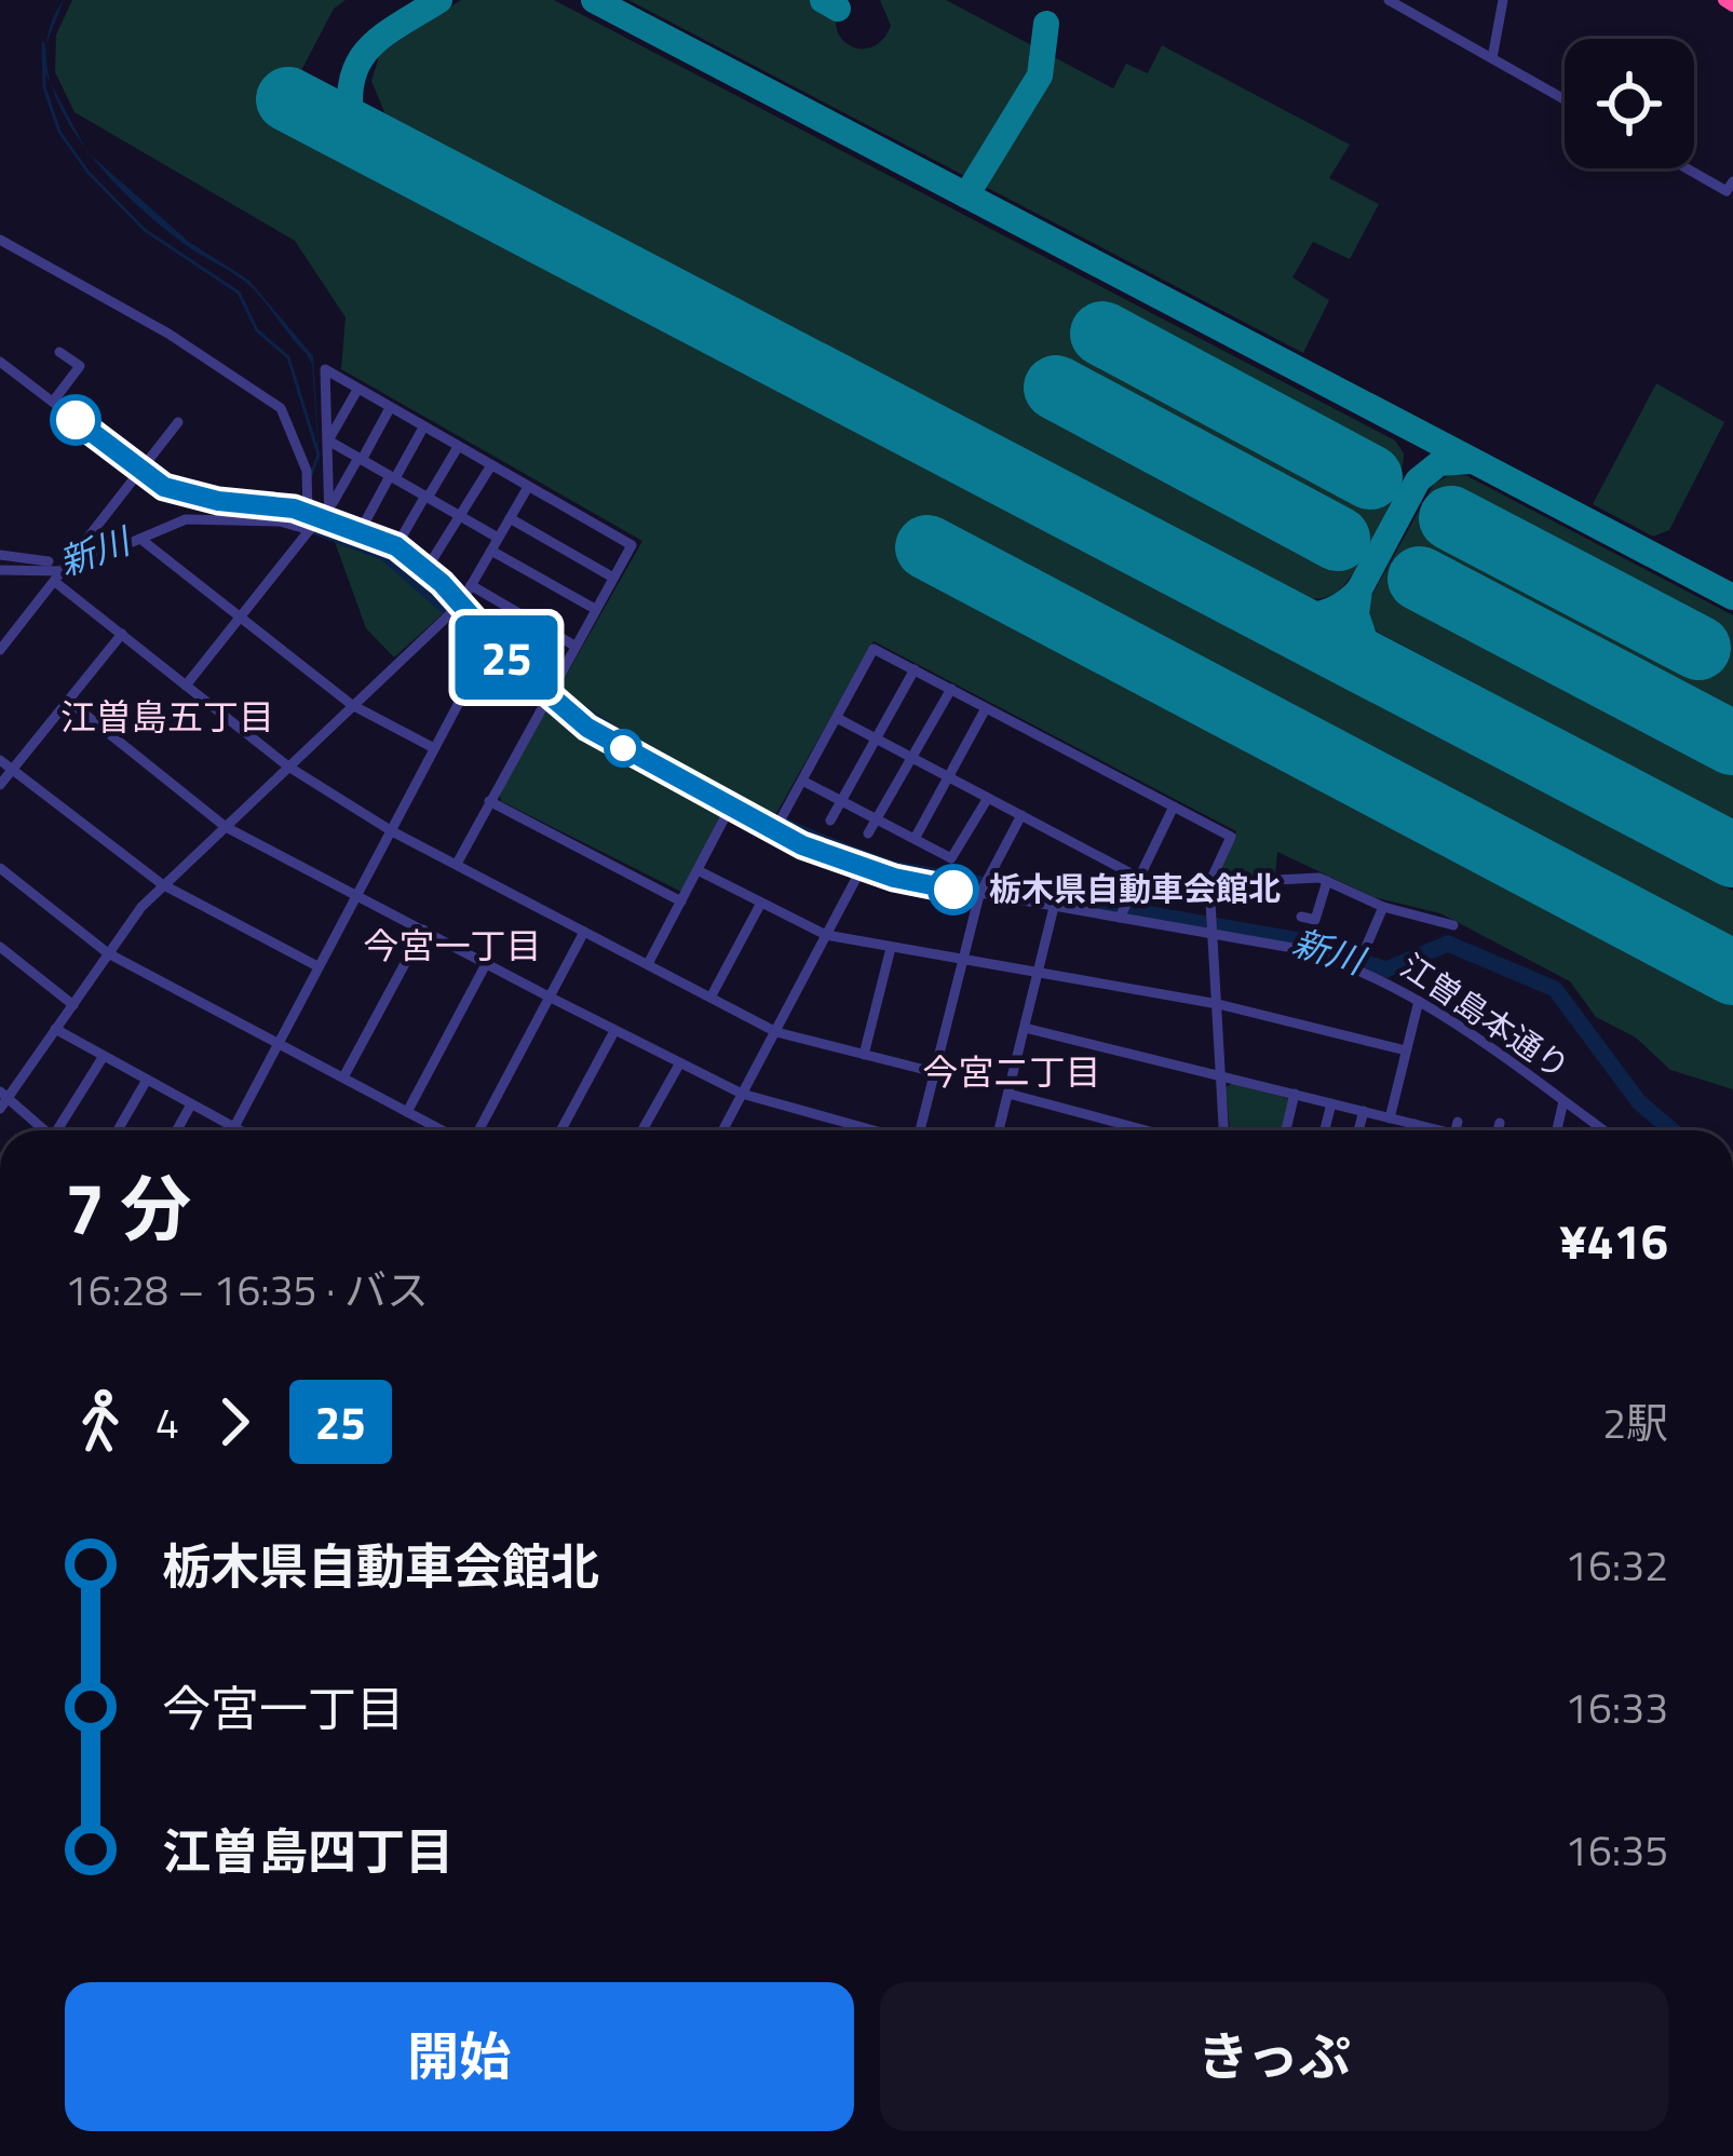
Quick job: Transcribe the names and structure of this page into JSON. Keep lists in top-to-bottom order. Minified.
{"streets":{"street":["江曽島本通り"]},"districts":["江曽島五丁目","今宮一丁目","今宮二丁目"],"water":["新川"],"places":["栃木県自動車会館北"],"lines":["bus line 25"],"page":{"on_map":"25","heading":["7 分","16:28 – 16:35 · バス","¥416"],"legs":["4","25","2駅"],"list":[{"name":"栃木県自動車会館北","value":"16:32"},{"name":"今宮一丁目","value":"16:33"},{"name":"江曽島四丁目","value":"16:35"}],"buttons":["開始","きっぷ"]}}
